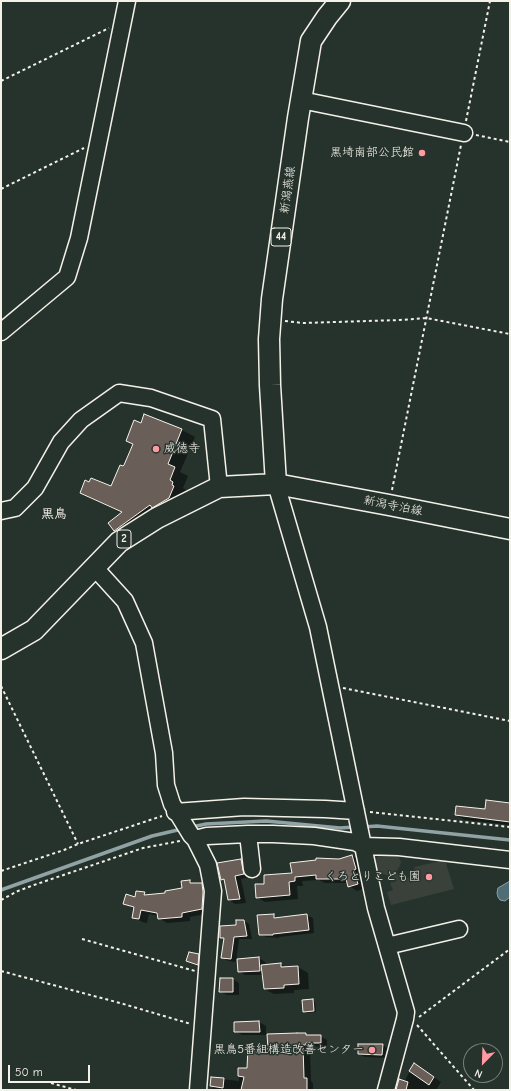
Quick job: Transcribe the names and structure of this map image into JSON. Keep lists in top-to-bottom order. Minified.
{"streets":{"main road":["新潟燕線","44","新潟寺泊線","2"]},"crossings":[["新潟燕線","新潟寺泊線"],["新潟燕線","2"],["新潟寺泊線","2"]],"districts":["黒鳥"],"places":["黒埼南部公民館","威徳寺","くろとりこども園","黒鳥5番組構造改善センター"],"scale_bar":"50 m","north":"bottom left"}
